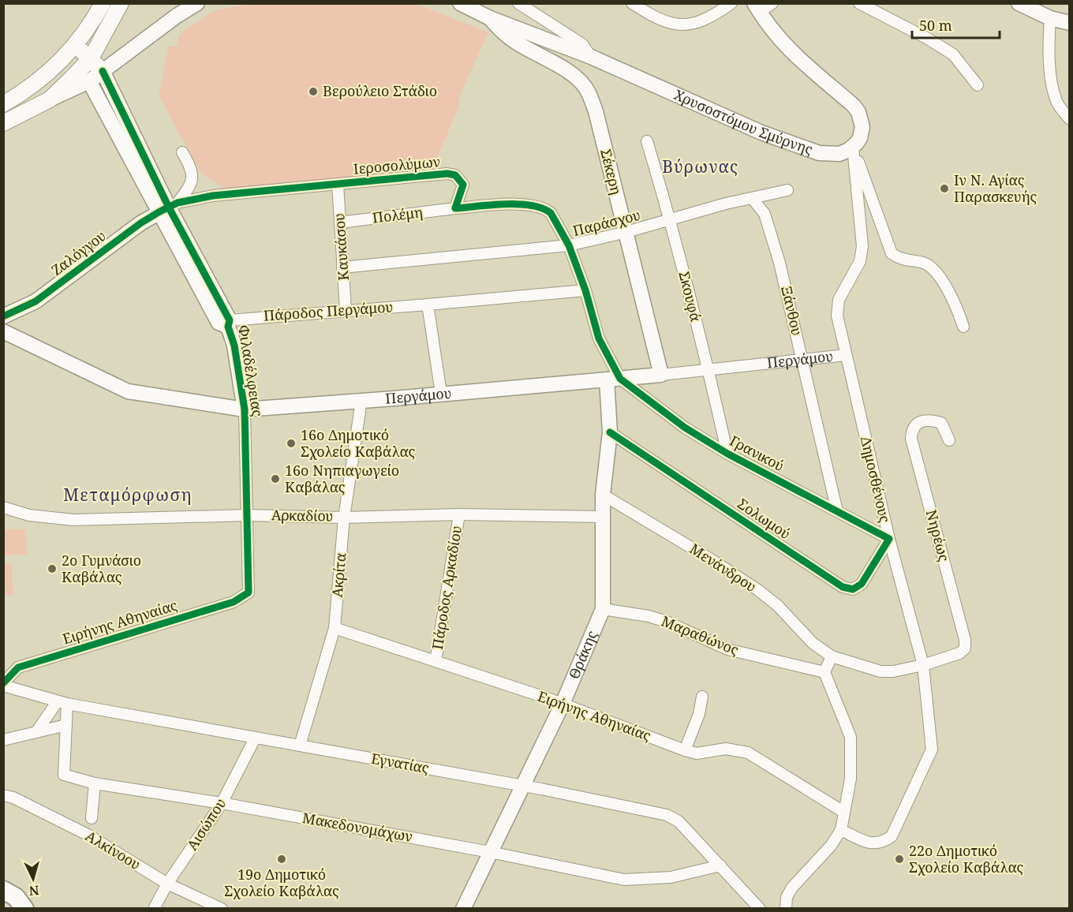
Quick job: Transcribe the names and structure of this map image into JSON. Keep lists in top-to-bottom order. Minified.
{"streets":{"street":["Χρυσοστόμου Σμύρνης","Ιεροσολύμων","Σέκερη","Πολέμη","Παράσχου","Καυκάσου","Ζαλόγγου","Σκουφά","Ξάνθου","Πάροδος Περγάμου","Περγάμου","Φιλαδέλφειας","Γρανικού","Δημοσθένους","Αρκαδίου","Σολωμού","Νηρέως","Μενάνδρου","Ακρίτα","Πάροδος Αρκαδίου","Ειρήνης Αθηναίας","Μαραθώνος","Θράκης","Εγνατίας","Αισώπου","Μακεδονομάχων","Αλκίνοου"]},"crossings":[["Χρυσοστόμου Σμύρνης","Σέκερη"],["Χρυσοστόμου Σμύρνης","Δημοσθένους"],["Ιεροσολύμων","Πολέμη"],["Ιεροσολύμων","Καυκάσου"],["Ιεροσολύμων","Ζαλόγγου"],["Ιεροσολύμων","Φιλαδέλφειας"],["Σέκερη","Παράσχου"],["Σέκερη","Περγάμου"],["Πολέμη","Καυκάσου"],["Παράσχου","Καυκάσου"],["Παράσχου","Σκουφά"],["Παράσχου","Ξάνθου"],["Καυκάσου","Πάροδος Περγάμου"],["Ζαλόγγου","Φιλαδέλφειας"],["Σκουφά","Περγάμου"],["Σκουφά","Γρανικού"],["Ξάνθου","Περγάμου"],["Ξάνθου","Γρανικού"],["Πάροδος Περγάμου","Φιλαδέλφειας"],["Περγάμου","Φιλαδέλφειας"],["Περγάμου","Γρανικού"],["Περγάμου","Δημοσθένους"],["Περγάμου","Ακρίτα"],["Περγάμου","Θράκης"],["Φιλαδέλφειας","Αρκαδίου"],["Φιλαδέλφειας","Ειρήνης Αθηναίας"],["Γρανικού","Δημοσθένους"],["Γρανικού","Σολωμού"],["Γρανικού","Θράκης"],["Δημοσθένους","Σολωμού"],["Δημοσθένους","Νηρέως"],["Δημοσθένους","Μενάνδρου"],["Αρκαδίου","Ακρίτα"],["Αρκαδίου","Πάροδος Αρκαδίου"],["Αρκαδίου","Θράκης"],["Σολωμού","Θράκης"],["Νηρέως","Μενάνδρου"],["Μενάνδρου","Θράκης"],["Ακρίτα","Ειρήνης Αθηναίας"],["Ακρίτα","Εγνατίας"],["Πάροδος Αρκαδίου","Ειρήνης Αθηναίας"],["Ειρήνης Αθηναίας","Θράκης"],["Ειρήνης Αθηναίας","Εγνατίας"],["Μαραθώνος","Θράκης"],["Θράκης","Εγνατίας"],["Θράκης","Μακεδονομάχων"],["Εγνατίας","Αισώπου"],["Εγνατίας","Μακεδονομάχων"],["Αισώπου","Μακεδονομάχων"],["Αισώπου","Αλκίνοου"]],"districts":["Βύρωνας","Μεταμόρφωση"],"places":["Βερούλειο Στάδιο","Ιν Ν. Αγίας Παρασκευής","16ο Δημοτικό Σχολείο Καβάλας","16ο Νηπιαγωγείο Καβάλας","2ο Γυμνάσιο Καβάλας","19ο Δημοτικό Σχολείο Καβάλας","22ο Δημοτικό Σχολείο Καβάλας"],"scale_bar":"50 m","north":"bottom"}
